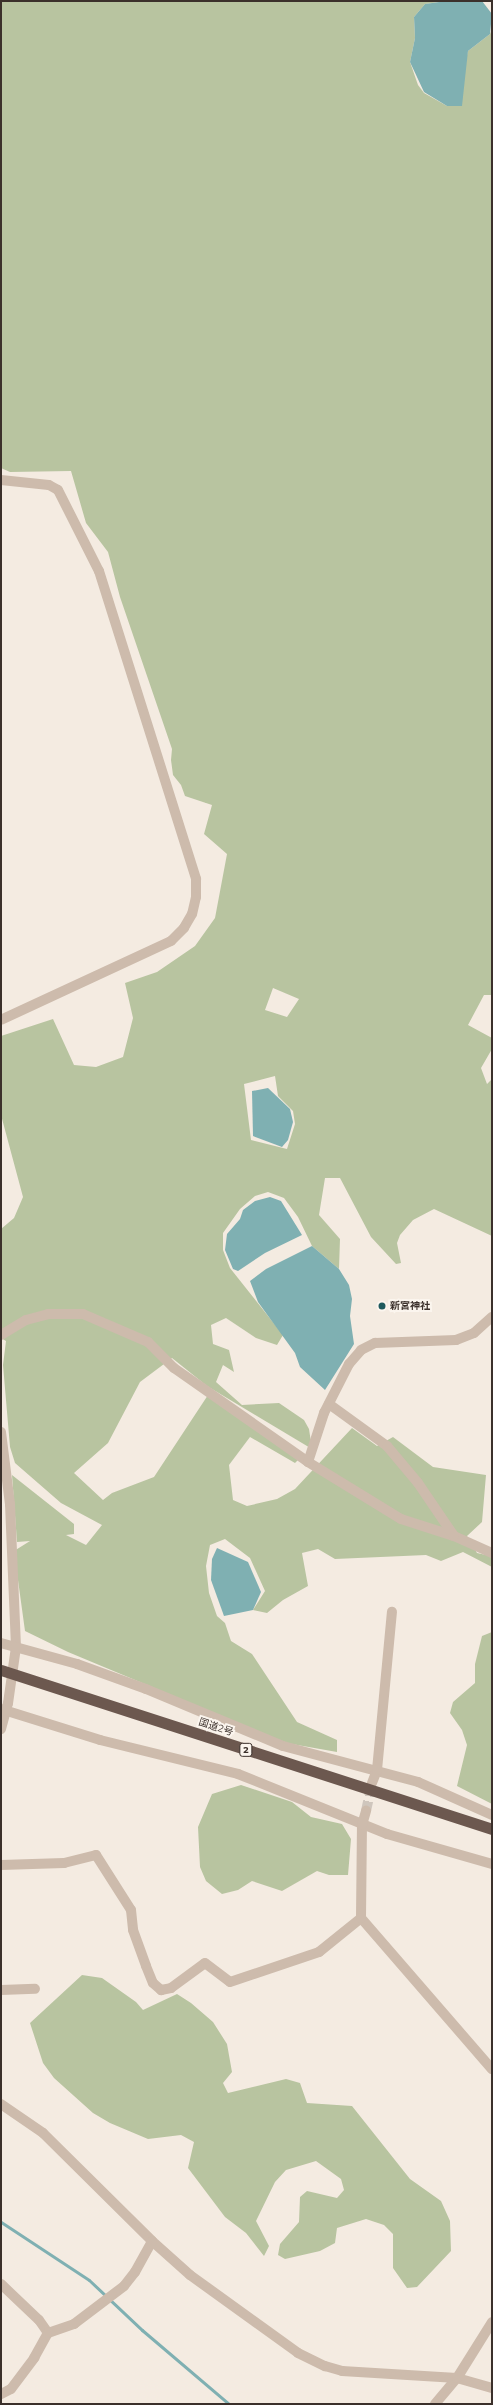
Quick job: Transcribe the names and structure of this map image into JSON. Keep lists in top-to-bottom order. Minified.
{"streets":{"highway":["国道2号","2"]},"places":["新宮神社"]}
